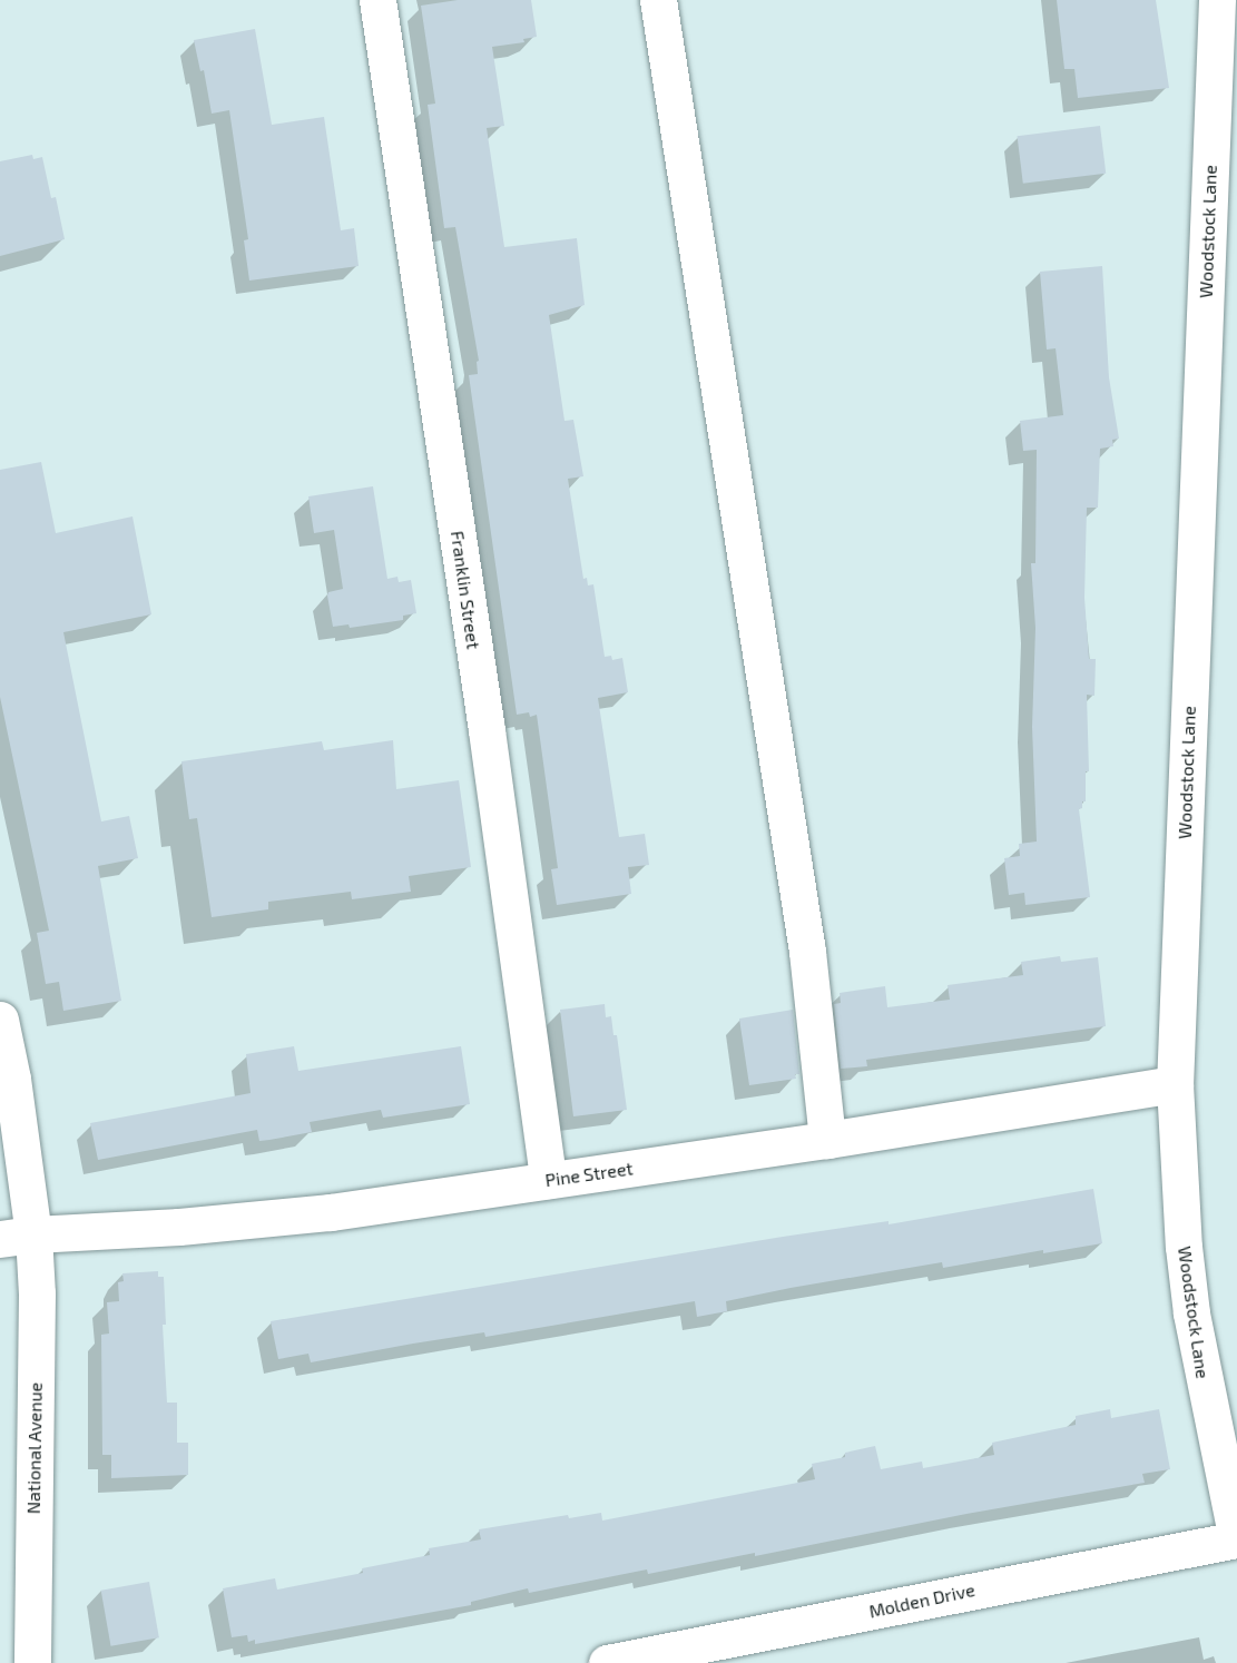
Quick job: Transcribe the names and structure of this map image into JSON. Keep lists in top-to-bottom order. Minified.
{"streets":{"street":["Woodstock Lane","Franklin Street","Pine Street","National Avenue","Molden Drive"]},"crossings":[["Woodstock Lane","Pine Street"],["Woodstock Lane","Molden Drive"],["Franklin Street","Pine Street"],["Pine Street","National Avenue"]]}
